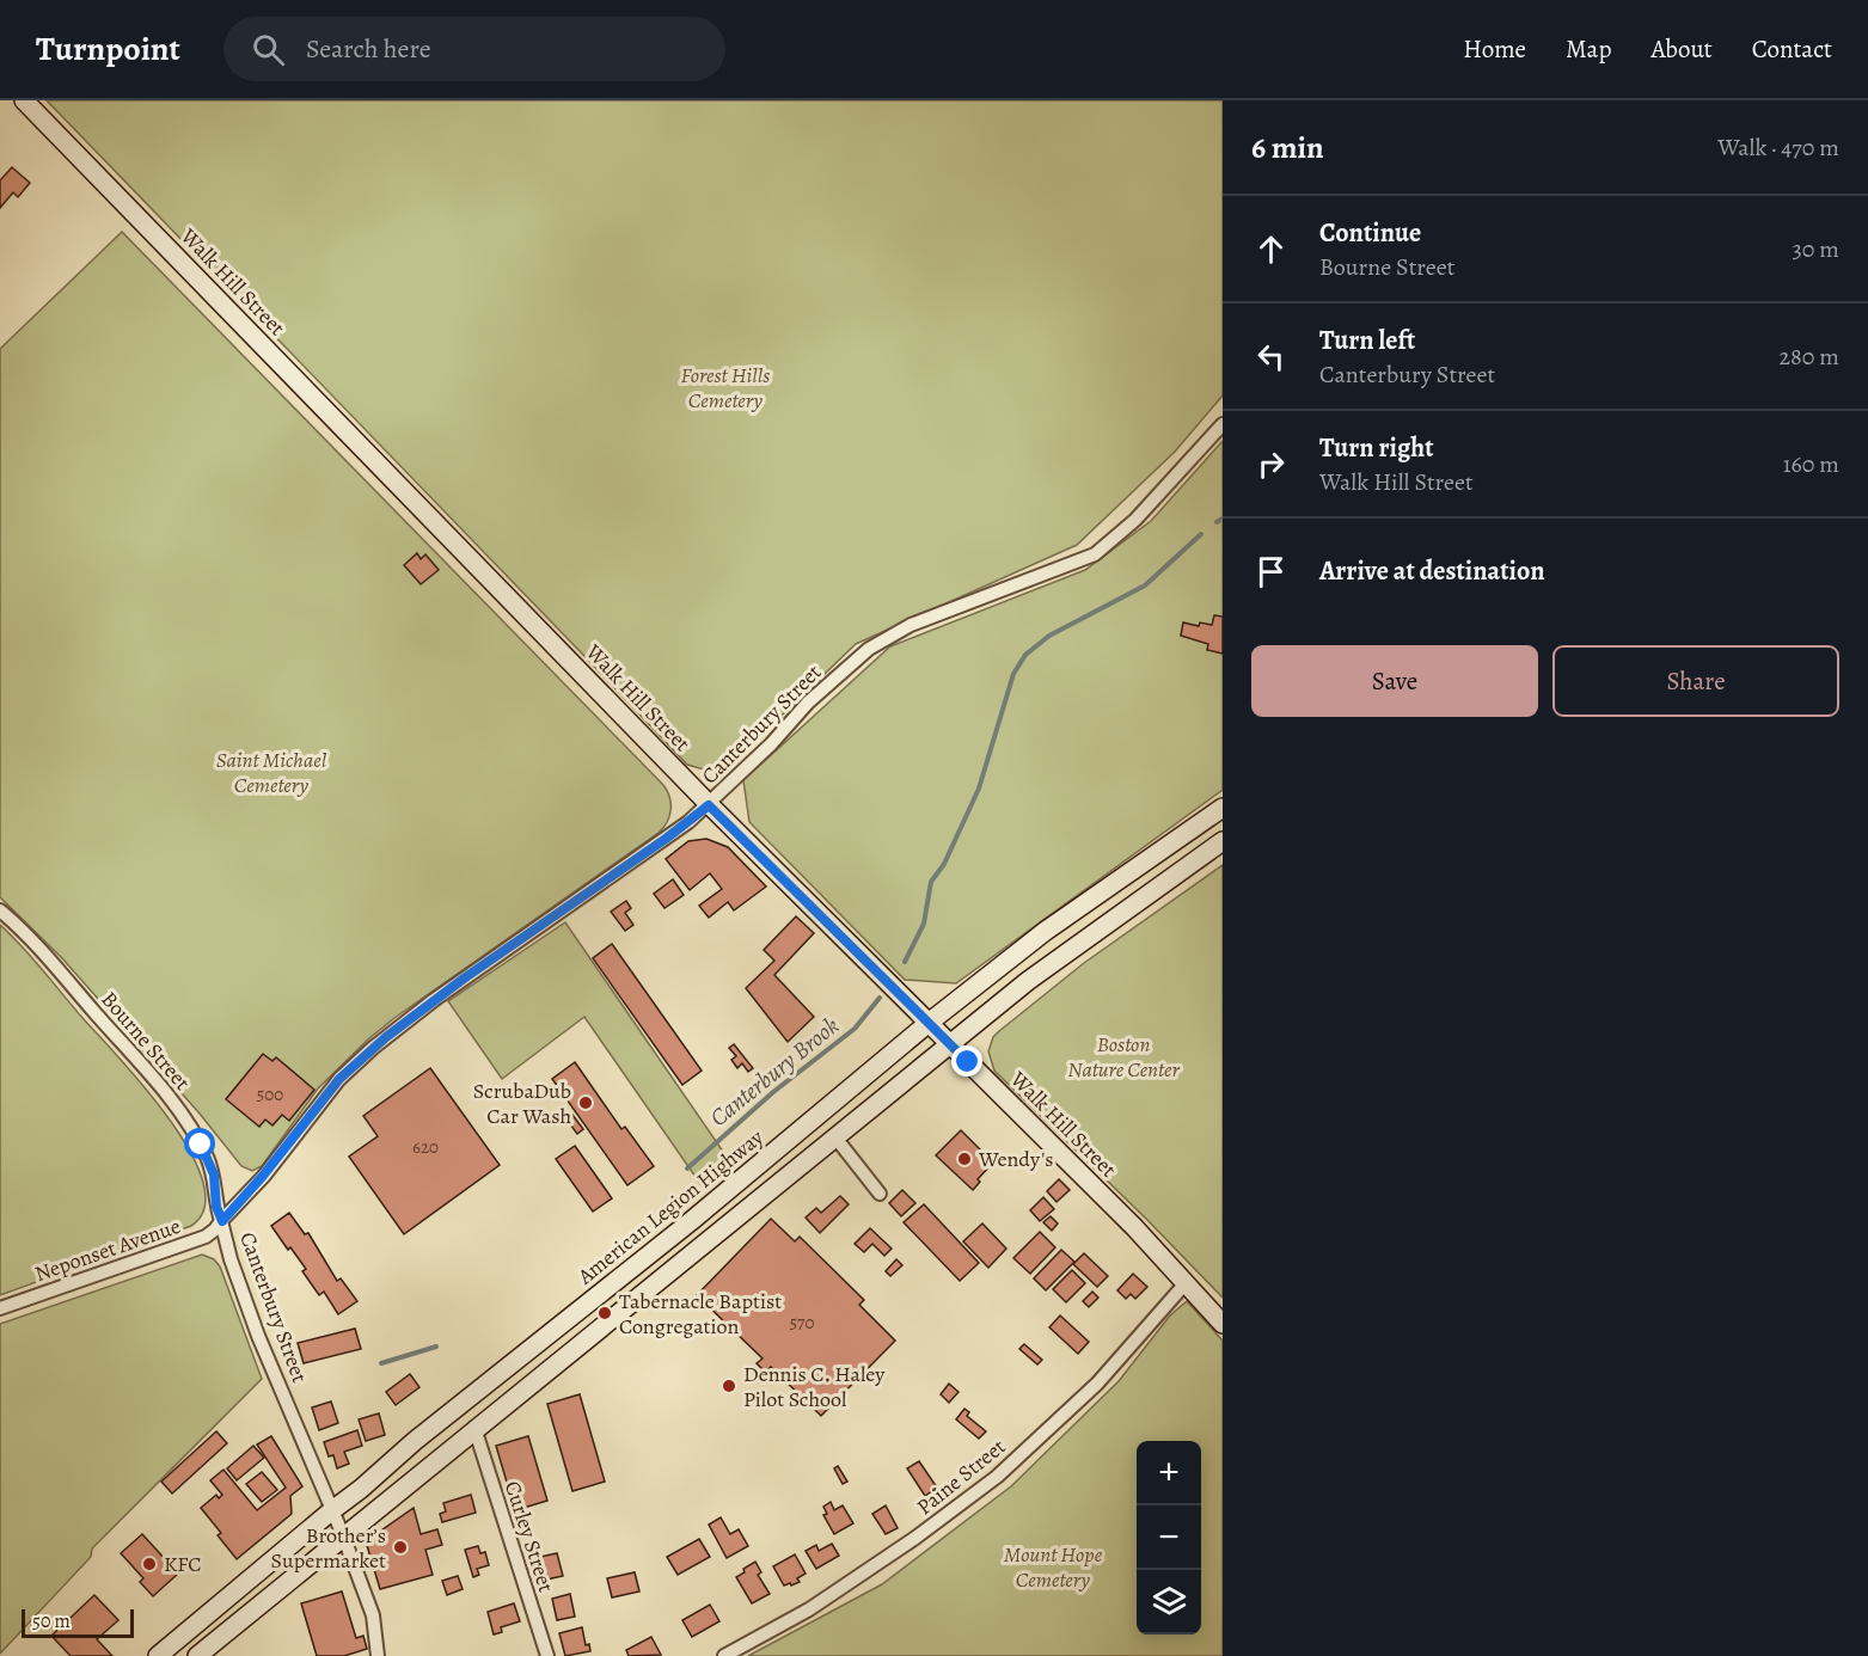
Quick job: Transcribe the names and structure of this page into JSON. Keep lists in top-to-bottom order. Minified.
{"streets":{"main road":["Walk Hill Street","American Legion Highway"],"street":["Canterbury Street","Bourne Street","Neponset Avenue","Paine Street","Curley Street"]},"crossings":[["Walk Hill Street","Canterbury Street"],["Walk Hill Street","American Legion Highway"],["Walk Hill Street","Paine Street"],["Canterbury Street","Bourne Street"],["Canterbury Street","American Legion Highway"],["Canterbury Street","Neponset Avenue"],["Bourne Street","Neponset Avenue"]],"water":["Canterbury Brook"],"parks":["Forest Hills Cemetery","Saint Michael Cemetery","Boston Nature Center","Mount Hope Cemetery"],"places":["ScrubaDub Car Wash","Wendy's","Tabernacle Baptist Congregation","Dennis C. Haley Pilot School","Brother’s Supermarket","KFC"],"house_numbers":["500","620","570"],"scale_bar":"50 m","page":{"header":"Turnpoint","search":"Search here","nav":["Home","Map","About","Contact"],"heading":["6 min","Walk · 470 m"],"list":[["Continue","Bourne Street","30 m"],["Turn left","Canterbury Street","280 m"],["Turn right","Walk Hill Street","160 m"],"Arrive at destination"],"buttons":["Save","Share"],"map_buttons":["+","−"],"scale":"50 m"}}
